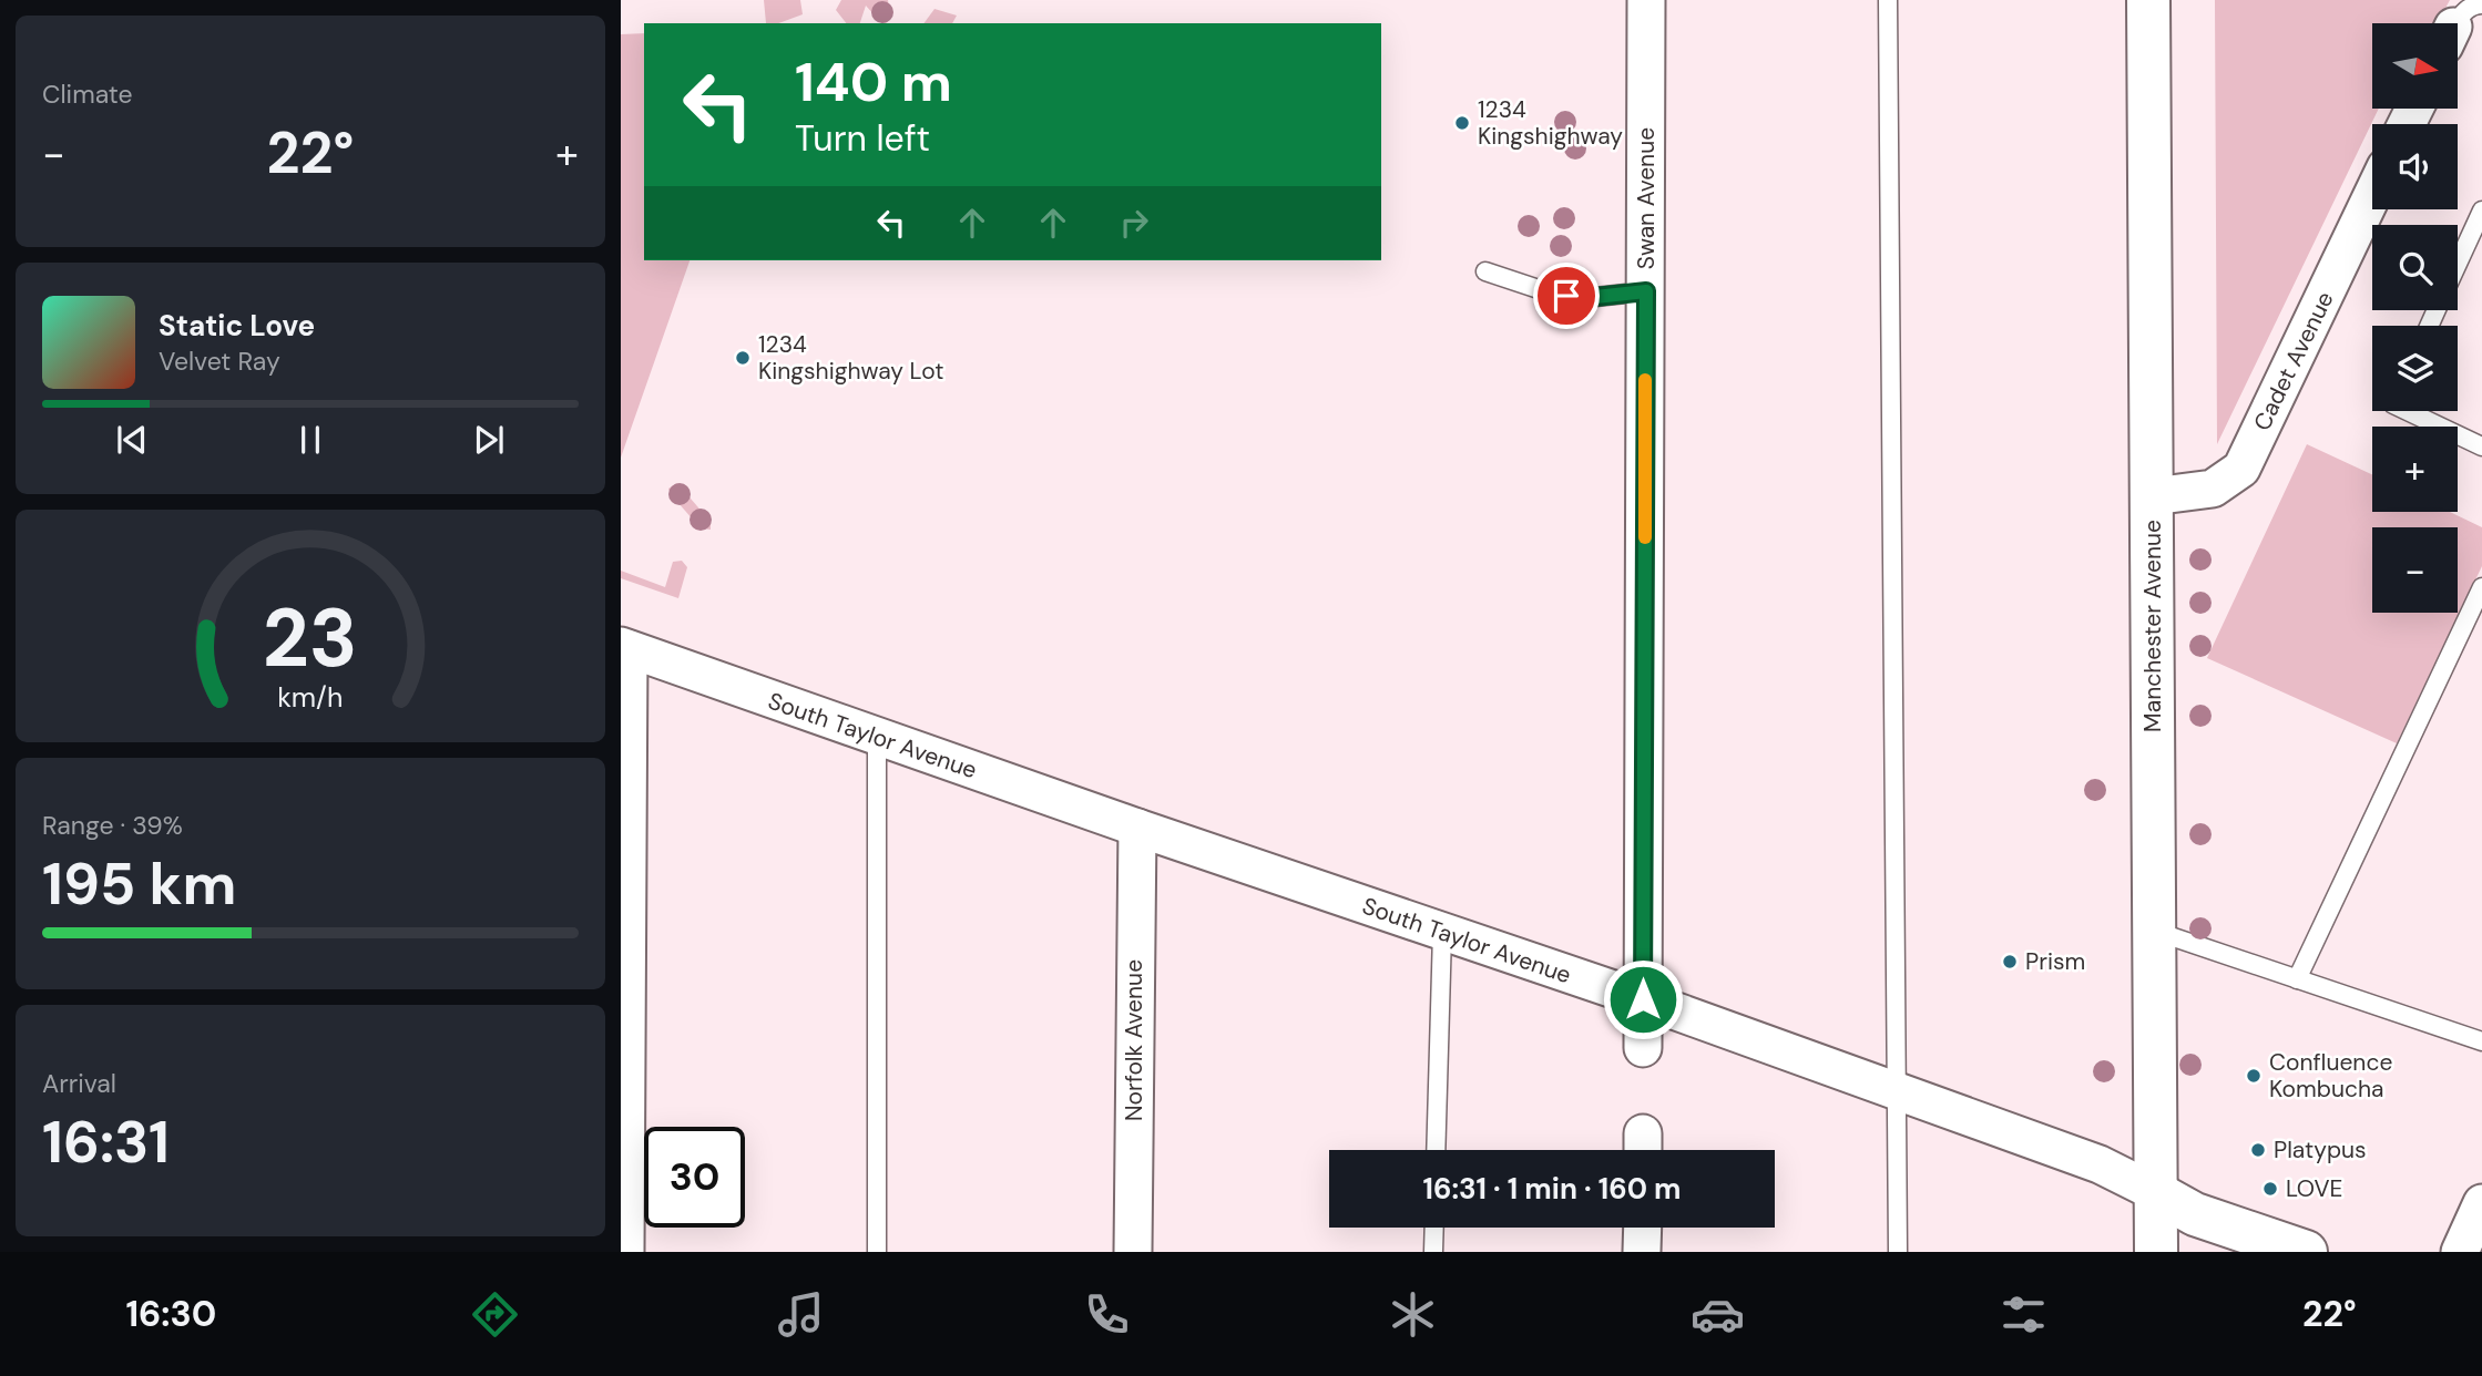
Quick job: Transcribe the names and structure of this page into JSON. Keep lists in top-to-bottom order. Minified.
{"streets":{"main road":["Manchester Avenue","South Taylor Avenue"],"street":["Swan Avenue","Cadet Avenue","Norfolk Avenue"]},"crossings":[["Swan Avenue","South Taylor Avenue"],["Cadet Avenue","Manchester Avenue"],["Manchester Avenue","South Taylor Avenue"],["South Taylor Avenue","Norfolk Avenue"]],"places":["1234 Kingshighway","1234 Kingshighway Lot","Prism","Confluence Kombucha","Platypus","LOVE"],"north":"right","page":{"tile":["Climate",["Range · 39%","195 km"],["Arrival","16:31"]],"map_buttons":["+","−"],"turn":["140 m","Turn left"],"heat":["−","22°","+"],"song":["Static Love","Velvet Ray"],"limit":"30","trip":"16:31 · 1 min · 160 m","tabs":["16:30","22°"],"gauge":["23","km/h"]}}
